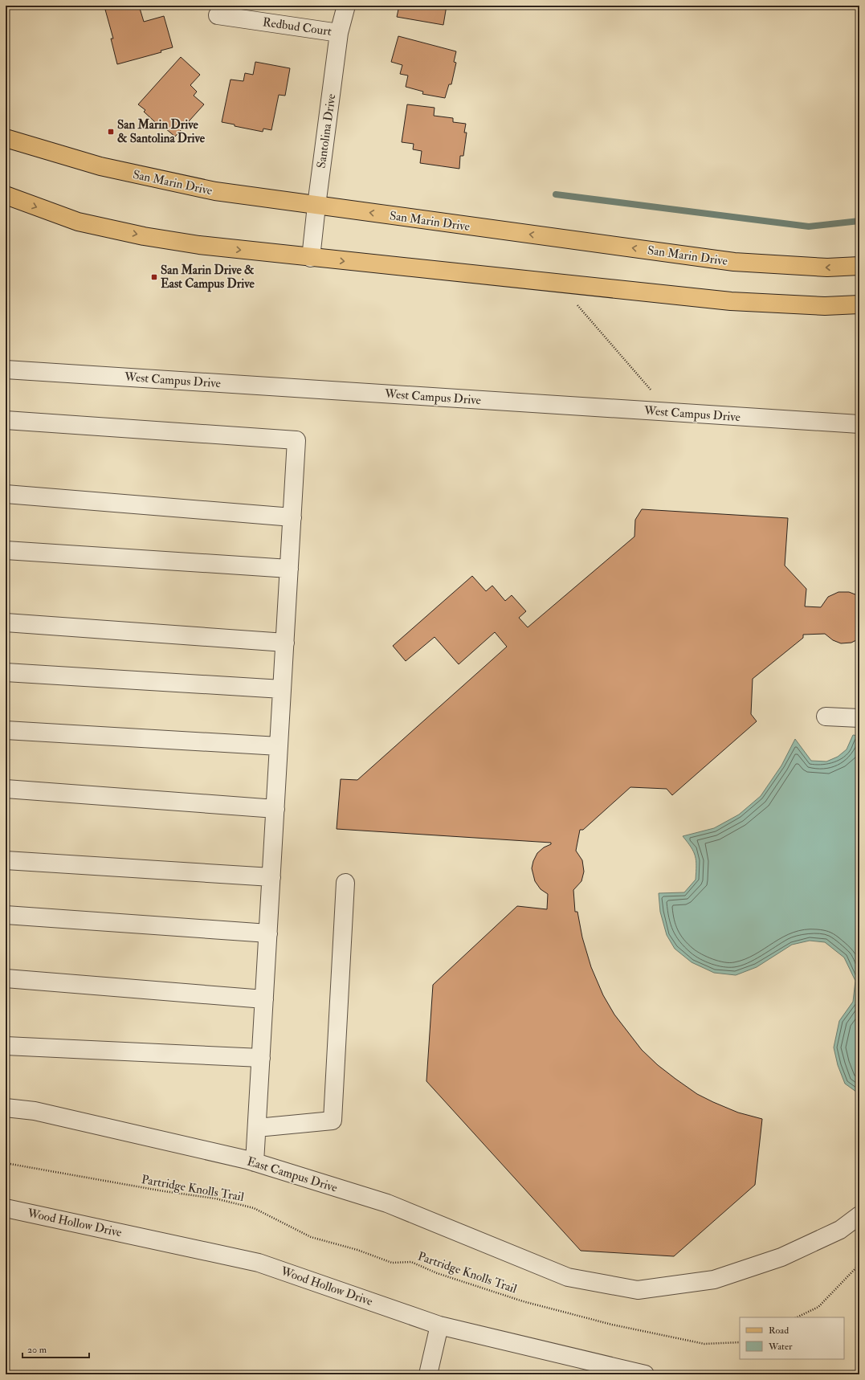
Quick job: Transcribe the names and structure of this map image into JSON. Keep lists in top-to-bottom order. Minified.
{"streets":{"main road":["San Marin Drive"],"street":["Redbud Court","Santolina Drive","West Campus Drive","East Campus Drive","Wood Hollow Drive"],"path":["Partridge Knolls Trail"]},"crossings":[["Redbud Court","Santolina Drive"],["Santolina Drive","San Marin Drive"]],"places":{"transit":["San Marin Drive & Santolina Drive","San Marin Drive & East Campus Drive"]},"legend":["Road","Water"],"scale_bar":"20 m"}
